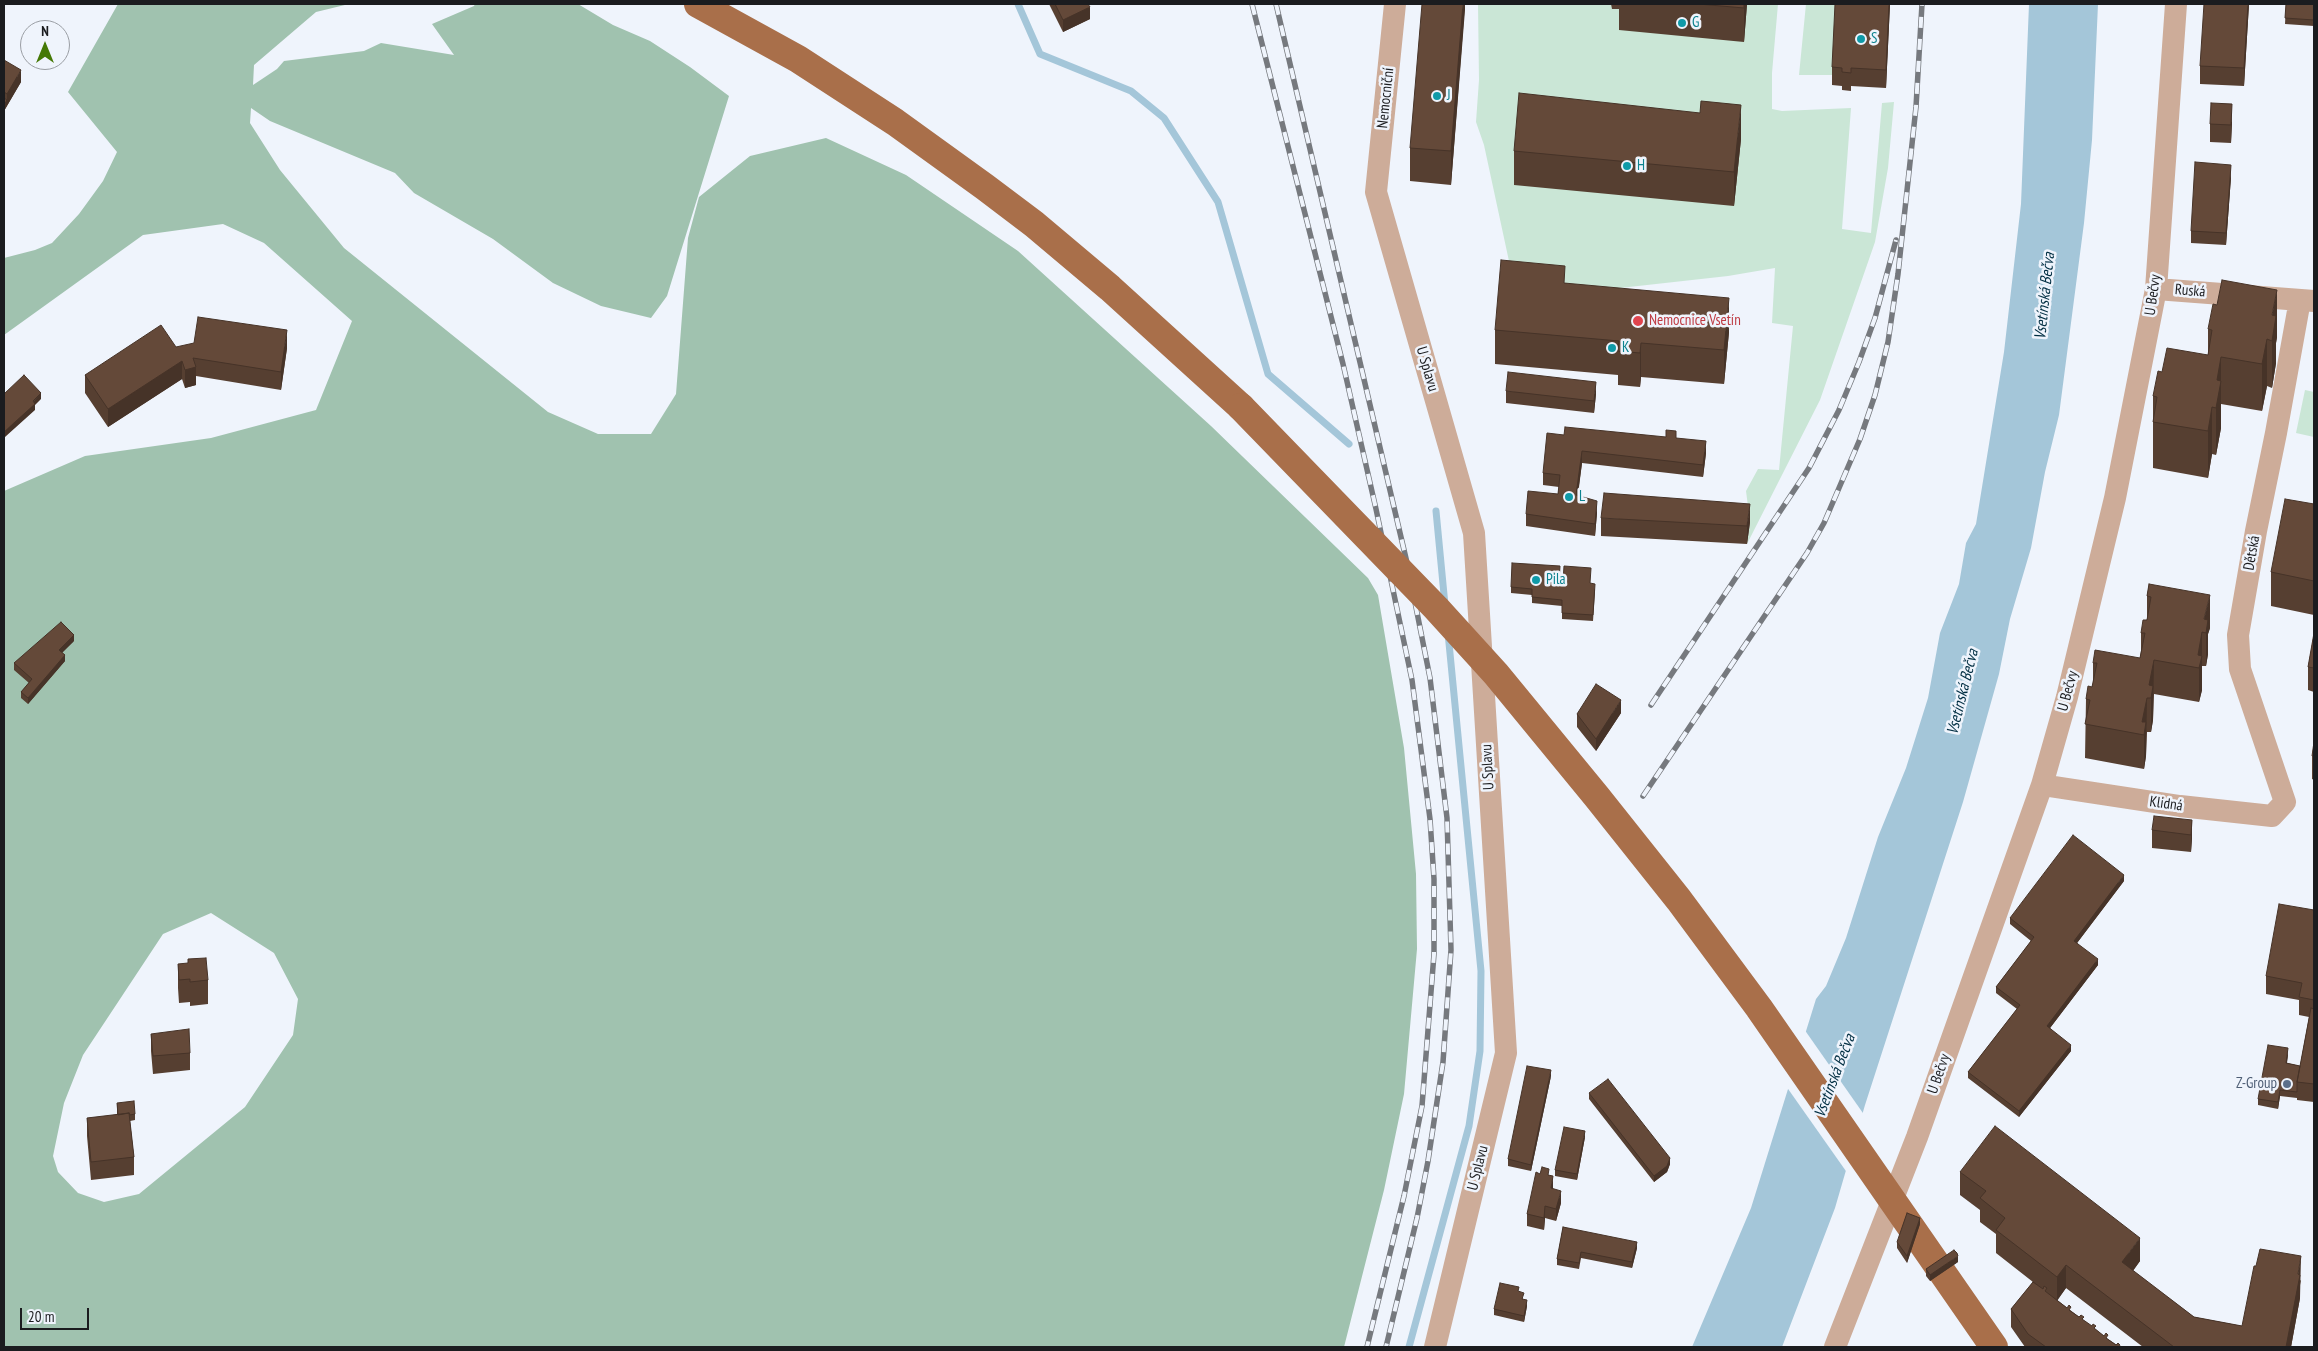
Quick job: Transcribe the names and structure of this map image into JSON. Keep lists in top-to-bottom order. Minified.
{"streets":{"street":["Nemocniční","Ruská","U Bečvy","U Splavu","Dětská","Klidná"]},"crossings":[["Nemocniční","U Splavu"],["Ruská","U Bečvy"],["Ruská","Dětská"],["U Bečvy","Klidná"],["Dětská","Klidná"]],"water":["Vsetínská Bečva"],"places":["G","S","J","H","Nemocnice Vsetín","K","L","Pila","Z-Group"],"scale_bar":"20 m","north":"top"}
